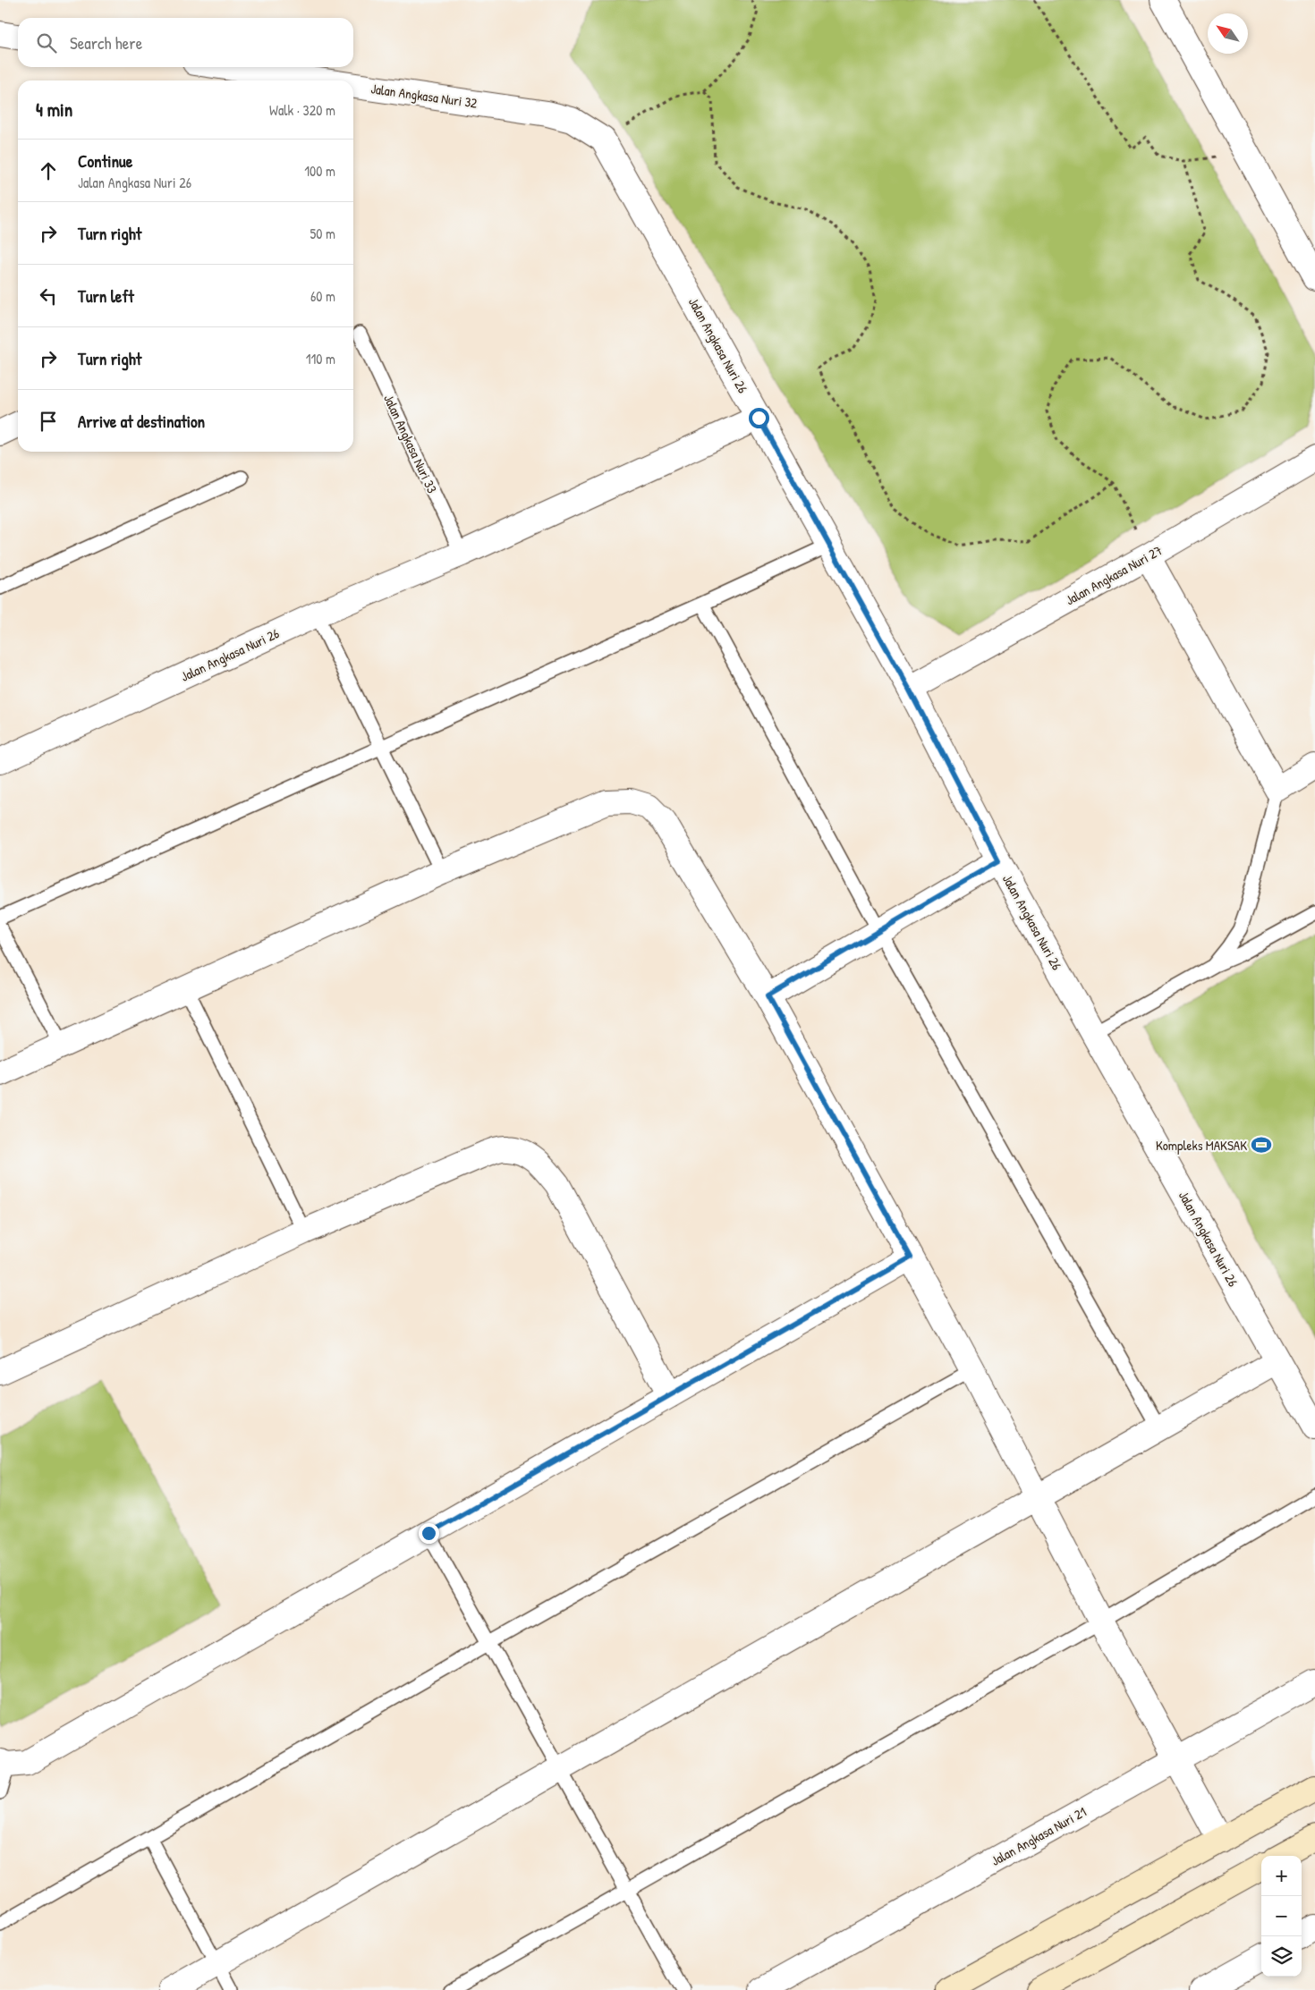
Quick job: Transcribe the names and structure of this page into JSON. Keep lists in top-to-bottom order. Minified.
{"streets":{"street":["Jalan Angkasa Nuri 32","Jalan Angkasa Nuri 26","Jalan Angkasa Nuri 27","Jalan Angkasa Nuri 21"],"lane":["Jalan Angkasa Nuri 33"]},"crossings":[["Jalan Angkasa Nuri 32","Jalan Angkasa Nuri 26"],["Jalan Angkasa Nuri 26","Jalan Angkasa Nuri 33"],["Jalan Angkasa Nuri 26","Jalan Angkasa Nuri 27"]],"places":{"sports":["Kompleks MAKSAK"]},"north":"top left","page":{"search":"Search here","heading":["4 min","Walk · 320 m"],"list":[["Continue","Jalan Angkasa Nuri 26","100 m"],["Turn right","50 m"],["Turn left","60 m"],["Turn right","110 m"],"Arrive at destination"],"map_buttons":["+","−"]}}
